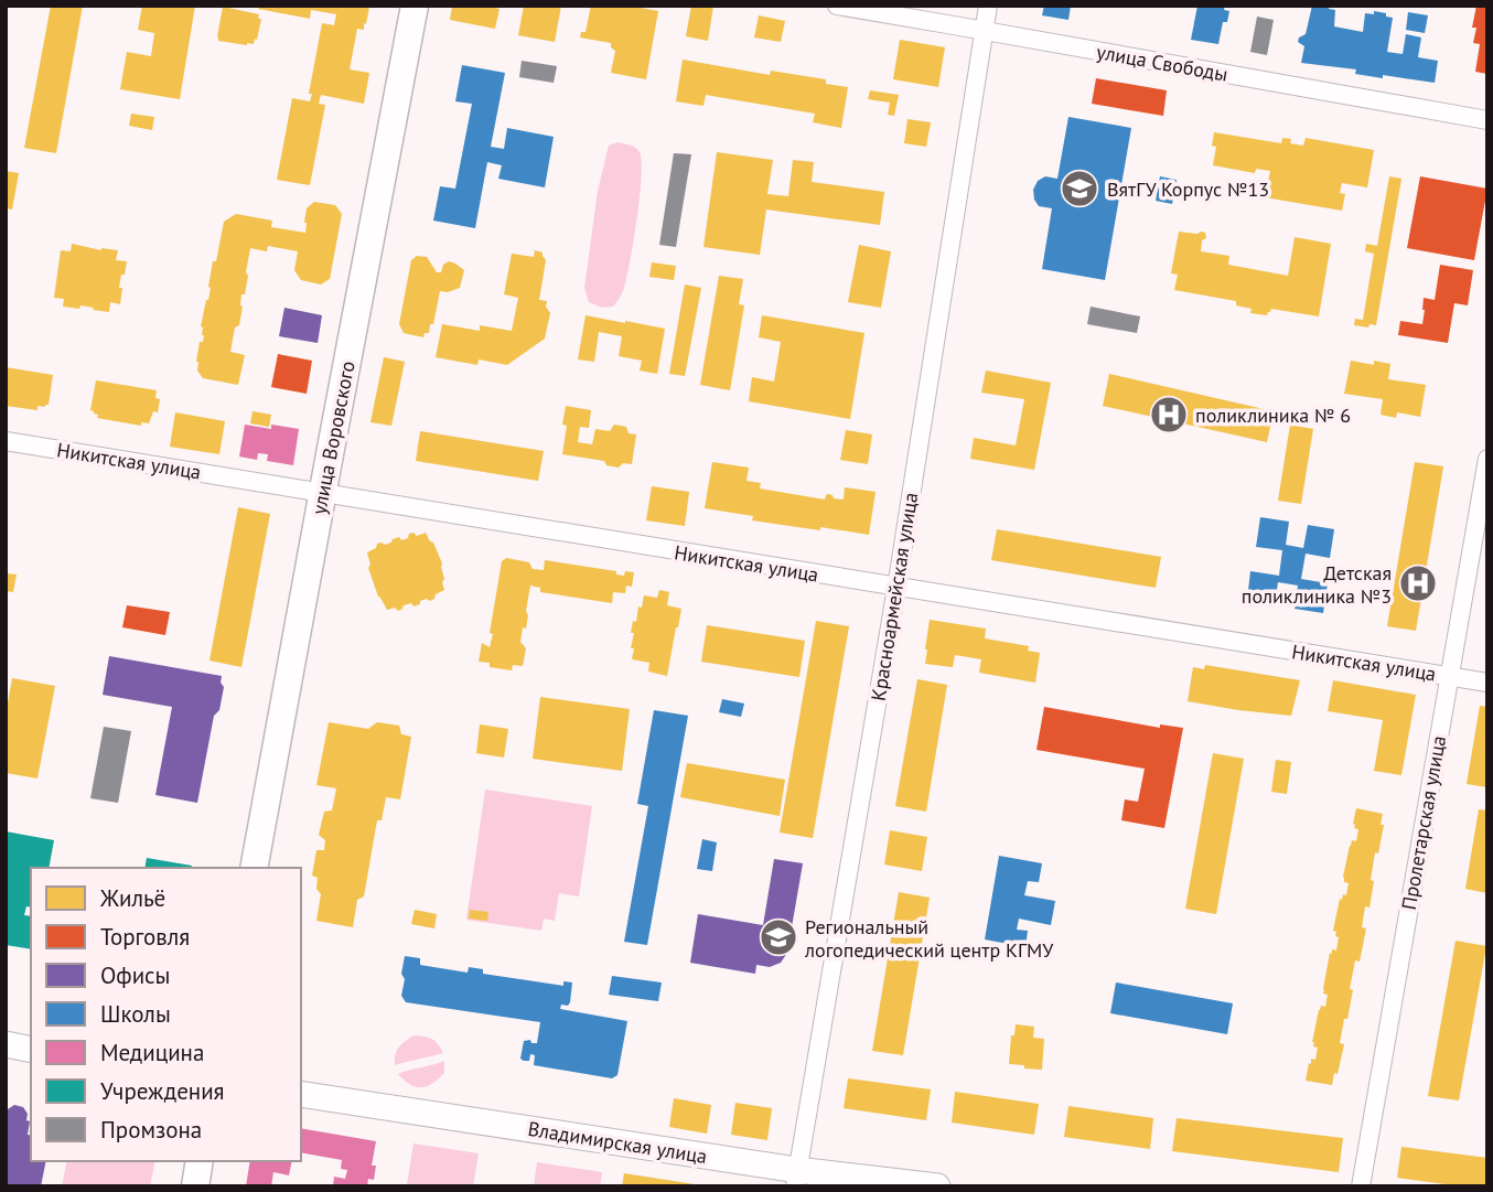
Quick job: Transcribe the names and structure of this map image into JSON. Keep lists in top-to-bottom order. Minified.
{"streets":{"main road":["улица Воровского","Владимирская улица"],"street":["улица Свободы","Никитская улица","Красноармейская улица","Пролетарская улица"]},"crossings":[["улица Свободы","Красноармейская улица"],["улица Воровского","Никитская улица"],["Никитская улица","Красноармейская улица"],["Никитская улица","Пролетарская улица"],["Красноармейская улица","Владимирская улица"]],"places":{"school or university":["ВятГУ Корпус №13","Региональный логопедический центр КГМУ"],"hospital":["поликлиника № 6","Детская поликлиника №3"]},"legend":["Жильё","Торговля","Офисы","Школы","Медицина","Учреждения","Промзона"]}
